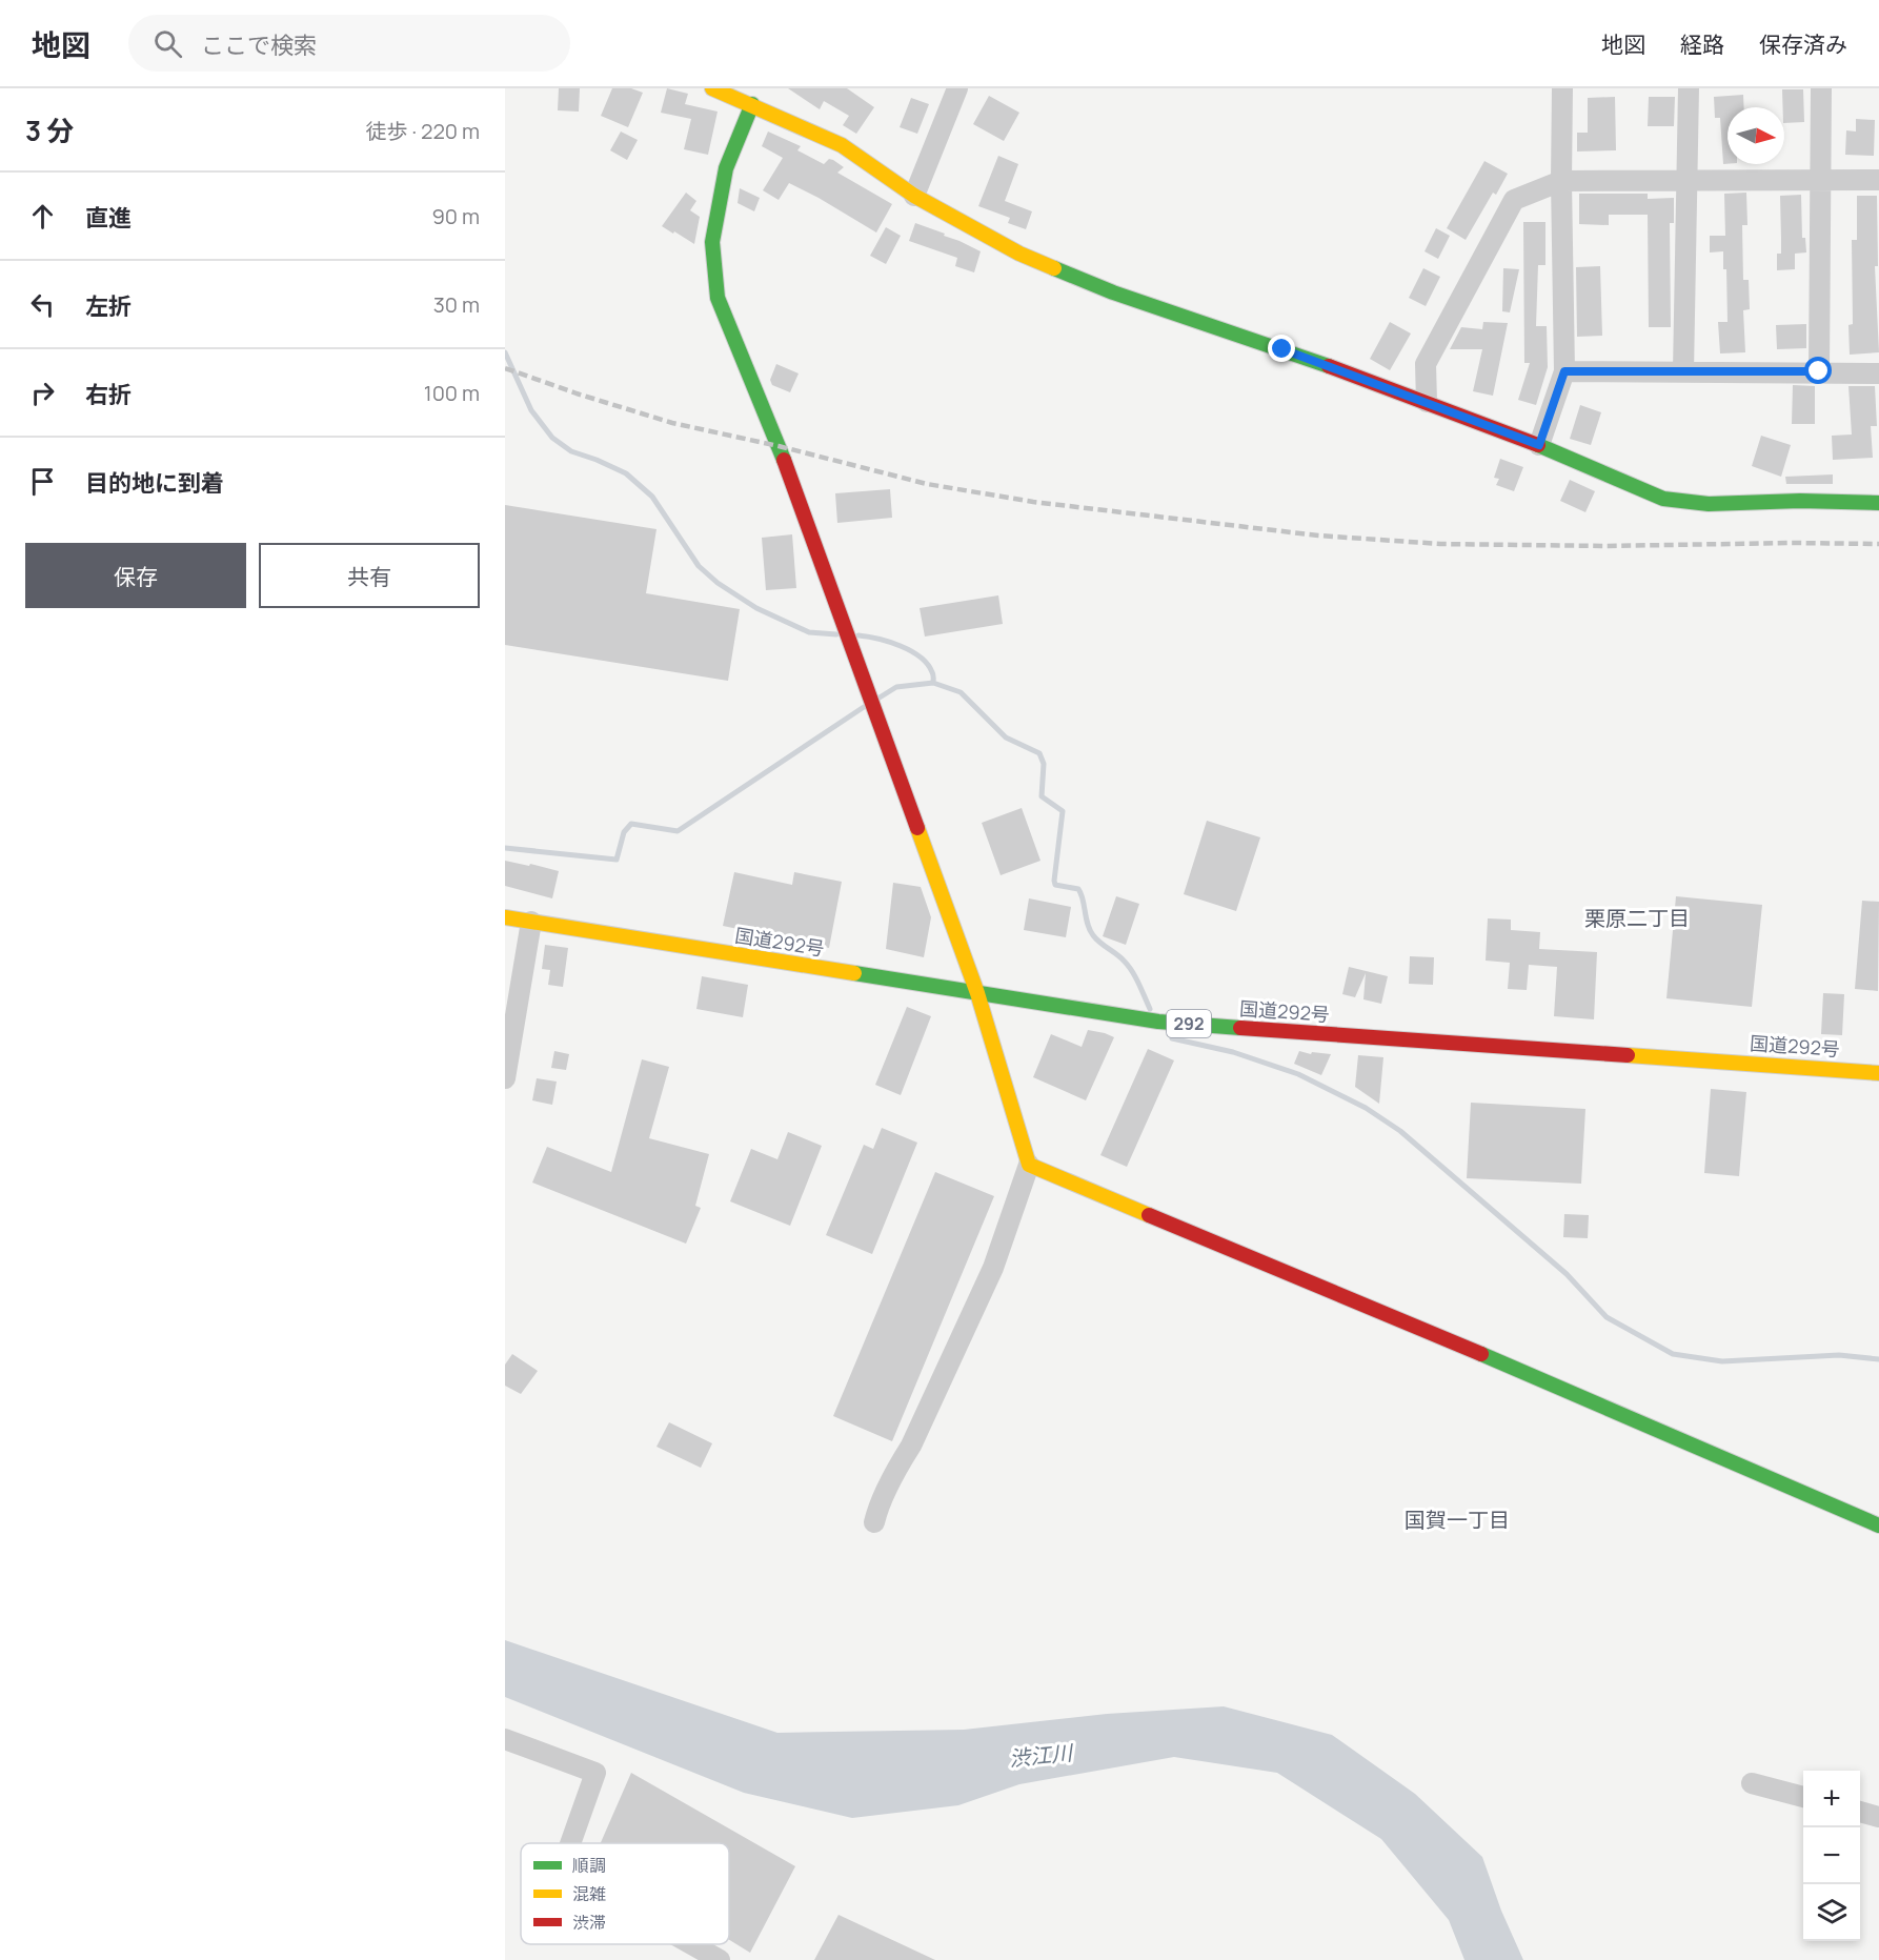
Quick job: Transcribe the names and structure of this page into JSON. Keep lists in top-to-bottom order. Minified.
{"streets":{"main road":["国道292号","292"]},"districts":["栗原二丁目","国賀一丁目"],"water":["渋江川"],"legend":["順調","混雑","渋滞"],"north":"right","page":{"header":"地図","search":"ここで検索","nav":["地図","経路","保存済み"],"heading":["3 分","徒歩 · 220 m"],"list":[["直進","90 m"],["左折","30 m"],["右折","100 m"],"目的地に到着"],"buttons":["保存","共有"],"map_buttons":["+","−"]}}
